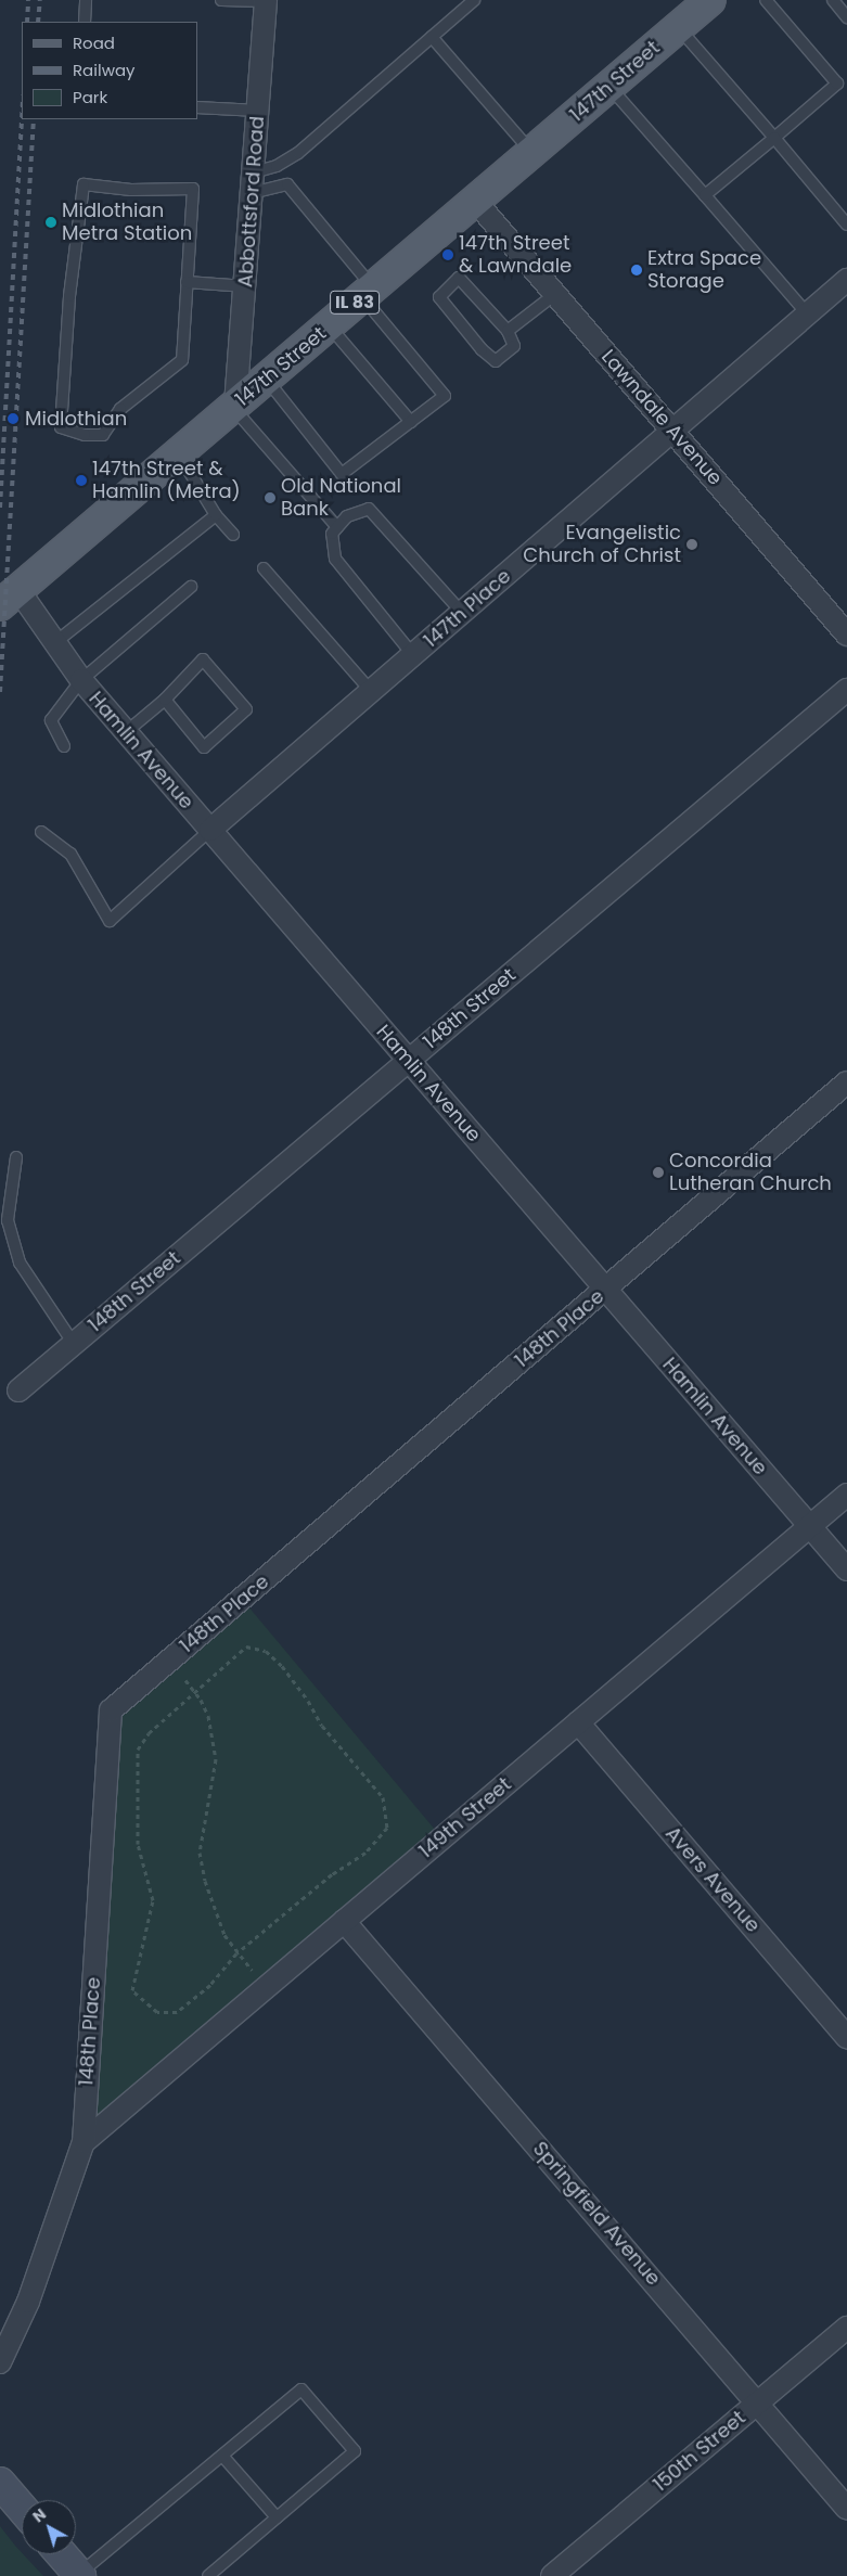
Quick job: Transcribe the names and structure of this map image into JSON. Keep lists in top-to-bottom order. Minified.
{"streets":{"main road":["147th Street","IL 83"],"street":["Abbottsford Road","Lawndale Avenue","147th Place","Hamlin Avenue","148th Street","148th Place","149th Street","Avers Avenue","Springfield Avenue","150th Street"]},"crossings":[["147th Street","Abbottsford Road"],["147th Street","Lawndale Avenue"],["147th Street","Hamlin Avenue"],["Lawndale Avenue","147th Place"],["147th Place","Hamlin Avenue"],["Hamlin Avenue","148th Street"],["Hamlin Avenue","148th Place"],["Hamlin Avenue","149th Street"],["148th Place","149th Street"],["149th Street","Avers Avenue"],["149th Street","Springfield Avenue"],["Springfield Avenue","150th Street"]],"places":["Midlothian Metra Station","147th Street & Lawndale","Extra Space Storage","Midlothian","147th Street & Hamlin (Metra)","Old National Bank","Evangelistic Church of Christ","Concordia Lutheran Church"],"legend":["Road","Railway","Park"],"north":"top left"}
